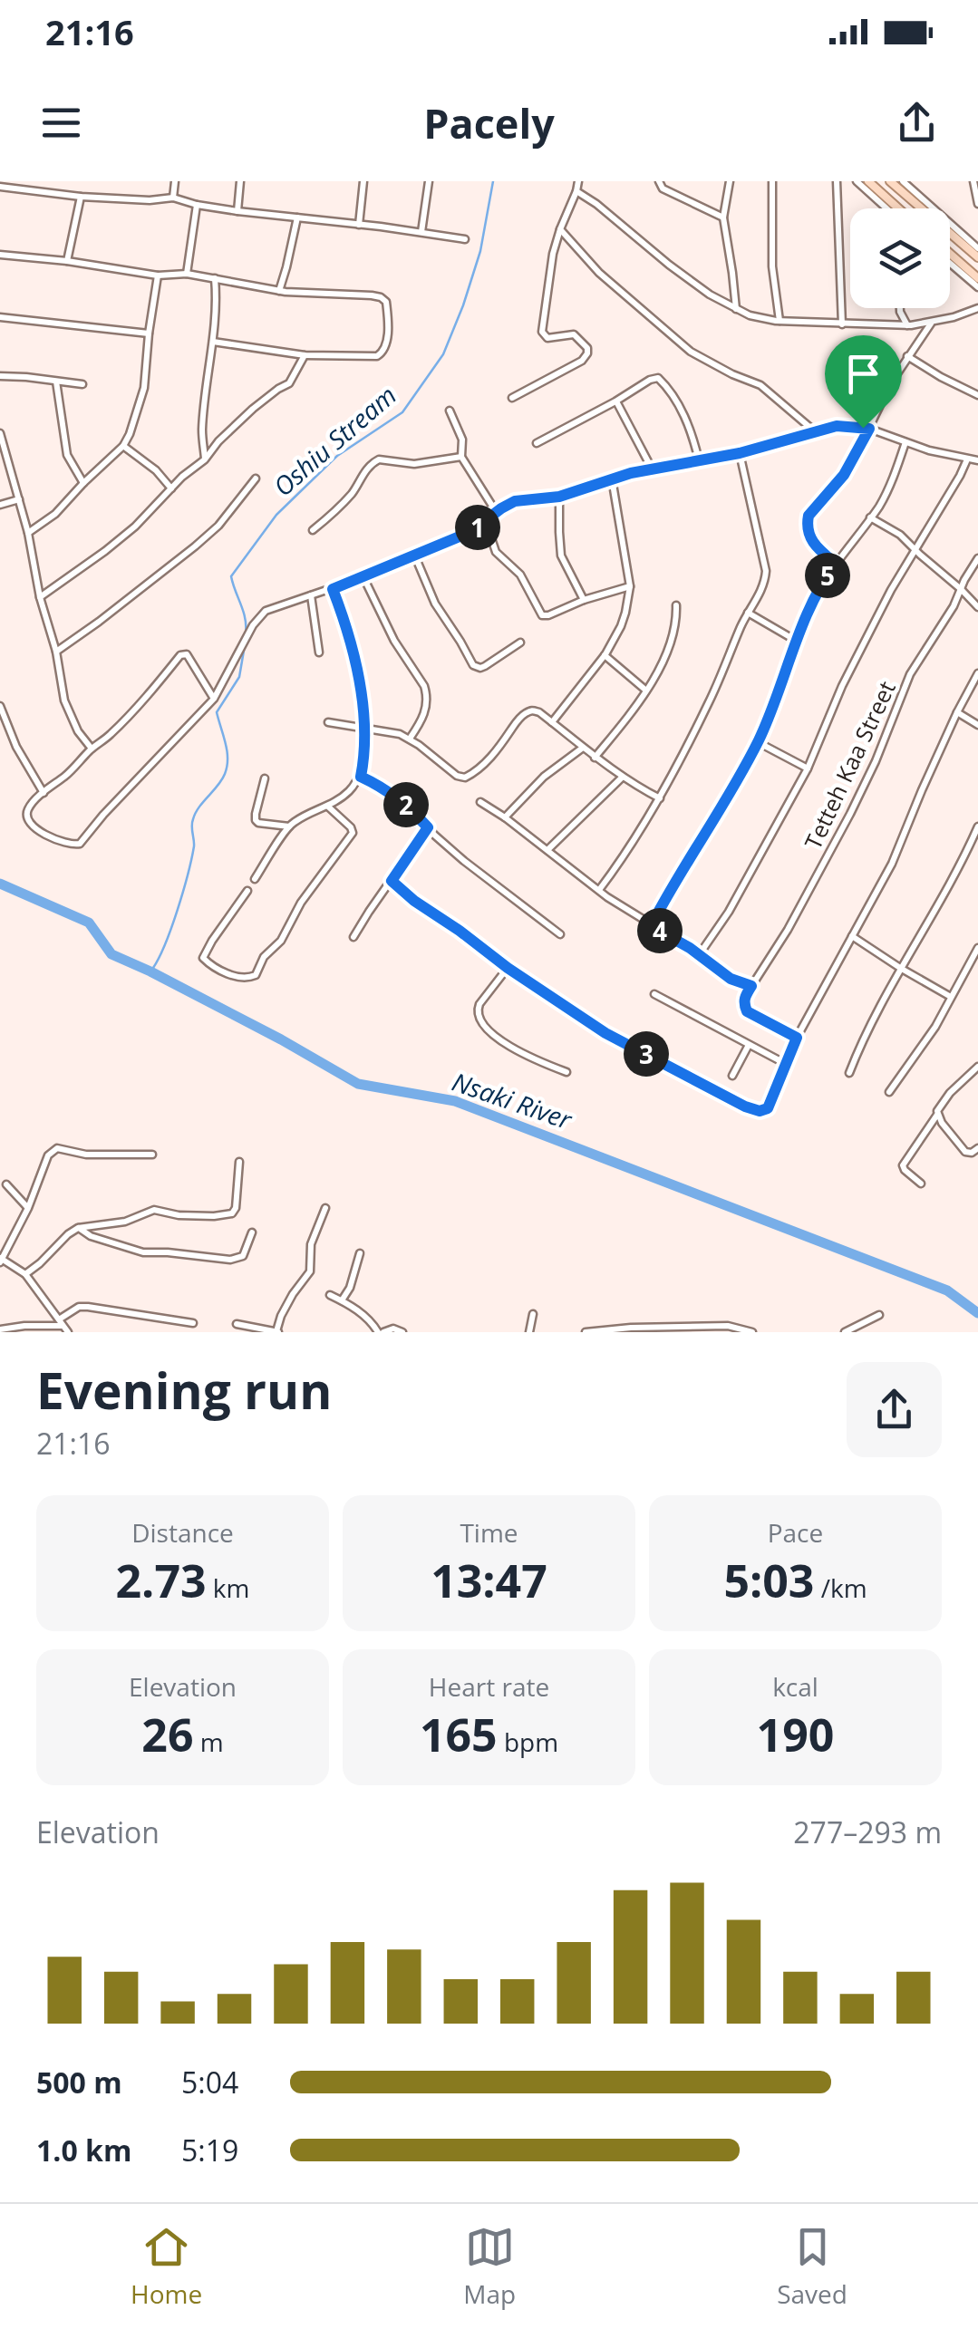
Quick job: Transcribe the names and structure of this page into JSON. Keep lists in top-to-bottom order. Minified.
{"streets":{"street":["Tetteh Kaa Street"]},"water":["Oshiu Stream","Nsaki River"],"page":{"status":"21:16","header":"Pacely","pins":["1","5","2","4","3"],"heading":["Evening run","21:16"],"stats":[["Distance","2.73 km"],["Time","13:47"],["Pace","5:03 /km"],["Elevation","26 m"],["Heart rate","165 bpm"],["kcal","190"]],"chart":["Elevation","277–293 m"],"list":[{"name":"500 m","note":"5:04"},{"name":"1.0 km","note":"5:19"}],"tabs":["Home","Map","Saved"]}}
